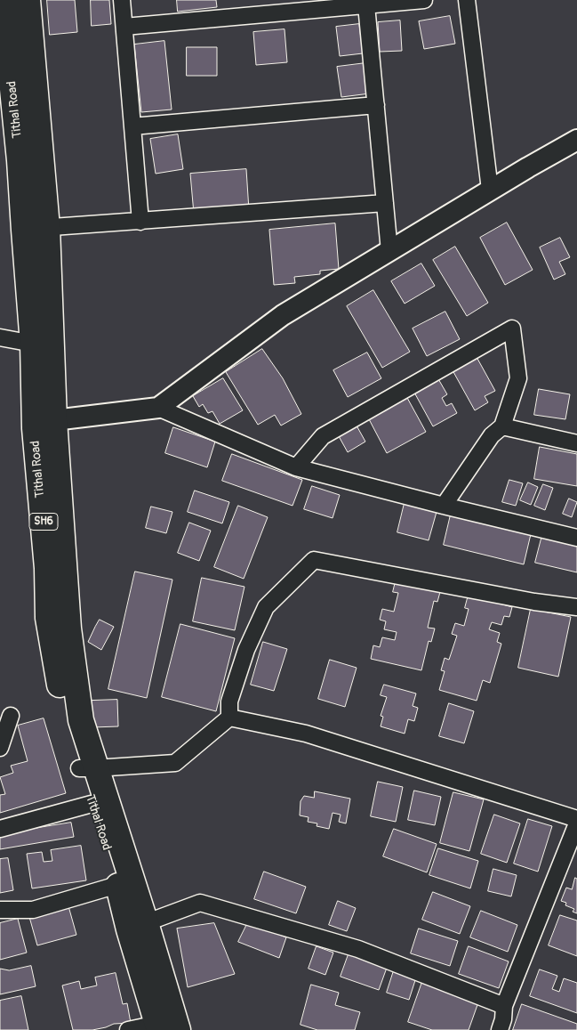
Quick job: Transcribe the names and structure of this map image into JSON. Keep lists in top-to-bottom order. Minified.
{"streets":{"main road":["Tithal Road","SH6"]}}
